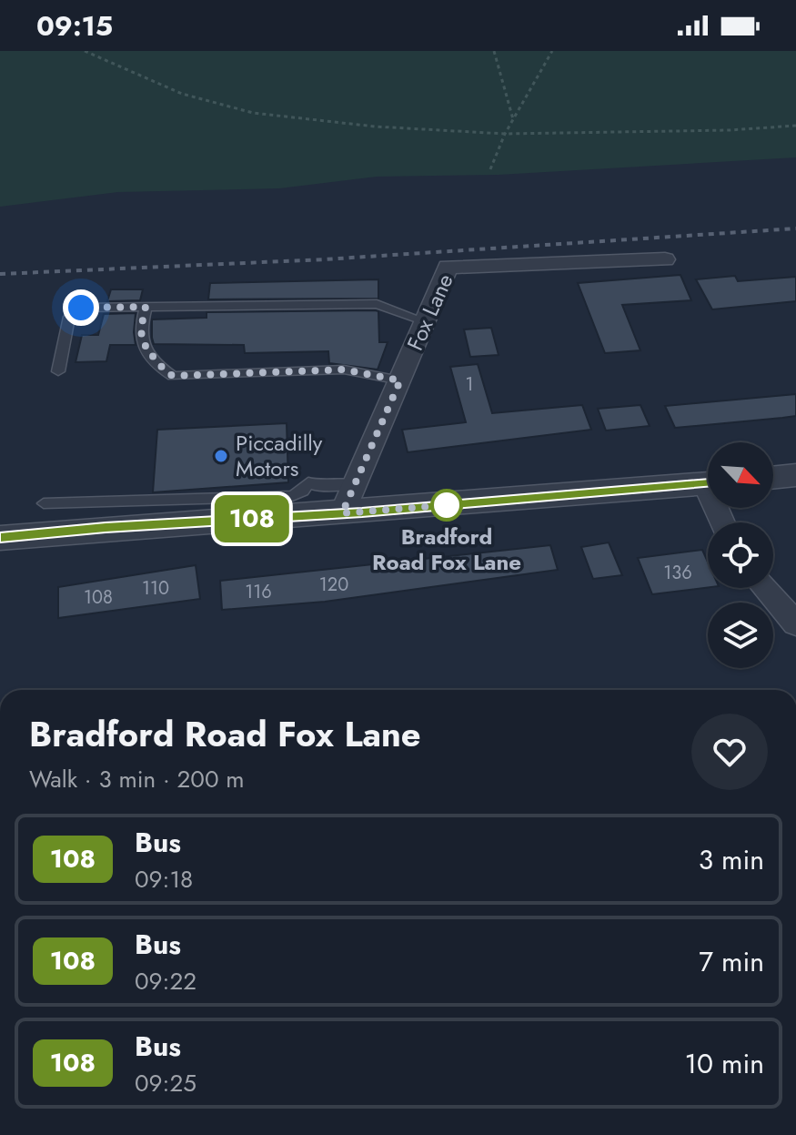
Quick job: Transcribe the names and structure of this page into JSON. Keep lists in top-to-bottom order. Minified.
{"streets":{"street":["Fox Lane"]},"places":["Piccadilly Motors","Bradford Road Fox Lane"],"lines":["bus line 108"],"house_numbers":["1","136","120","110","116","108"],"north":"bottom right","page":{"status":"09:15","on_map":"108","heading":["Bradford Road Fox Lane","Walk · 3 min · 200 m"],"list":[{"mark":"108","name":"Bus","note":"09:18","value":"3 min"},{"mark":"108","name":"Bus","note":"09:22","value":"7 min"},{"mark":"108","name":"Bus","note":"09:25","value":"10 min"}]}}
